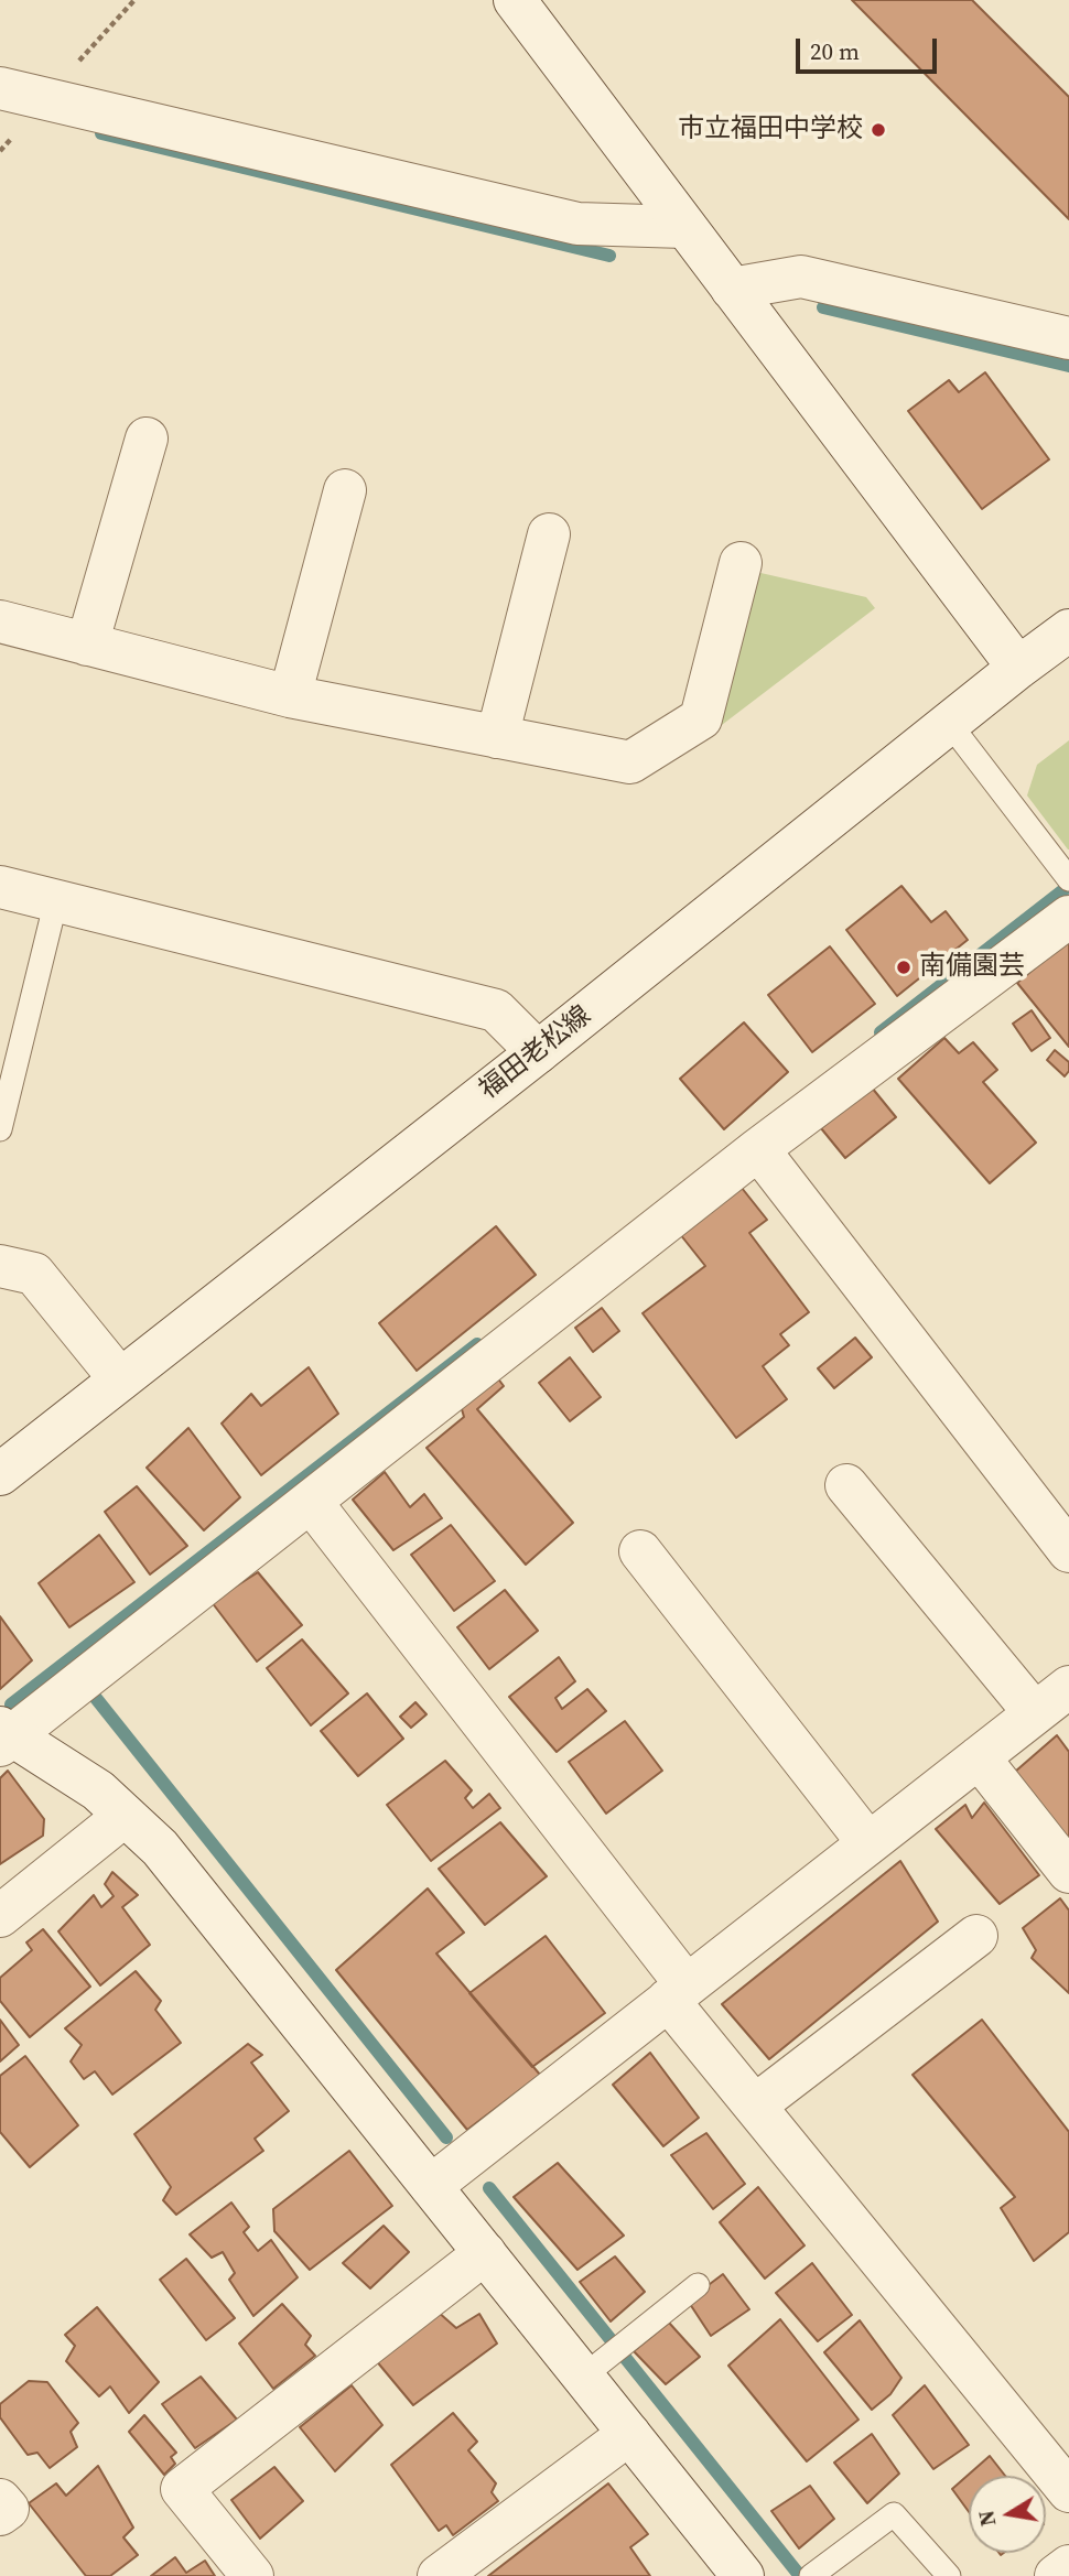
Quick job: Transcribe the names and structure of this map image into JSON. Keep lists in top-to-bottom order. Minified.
{"streets":{"street":["福田老松線"]},"places":["市立福田中学校","南備園芸"],"scale_bar":"20 m","north":"left"}
